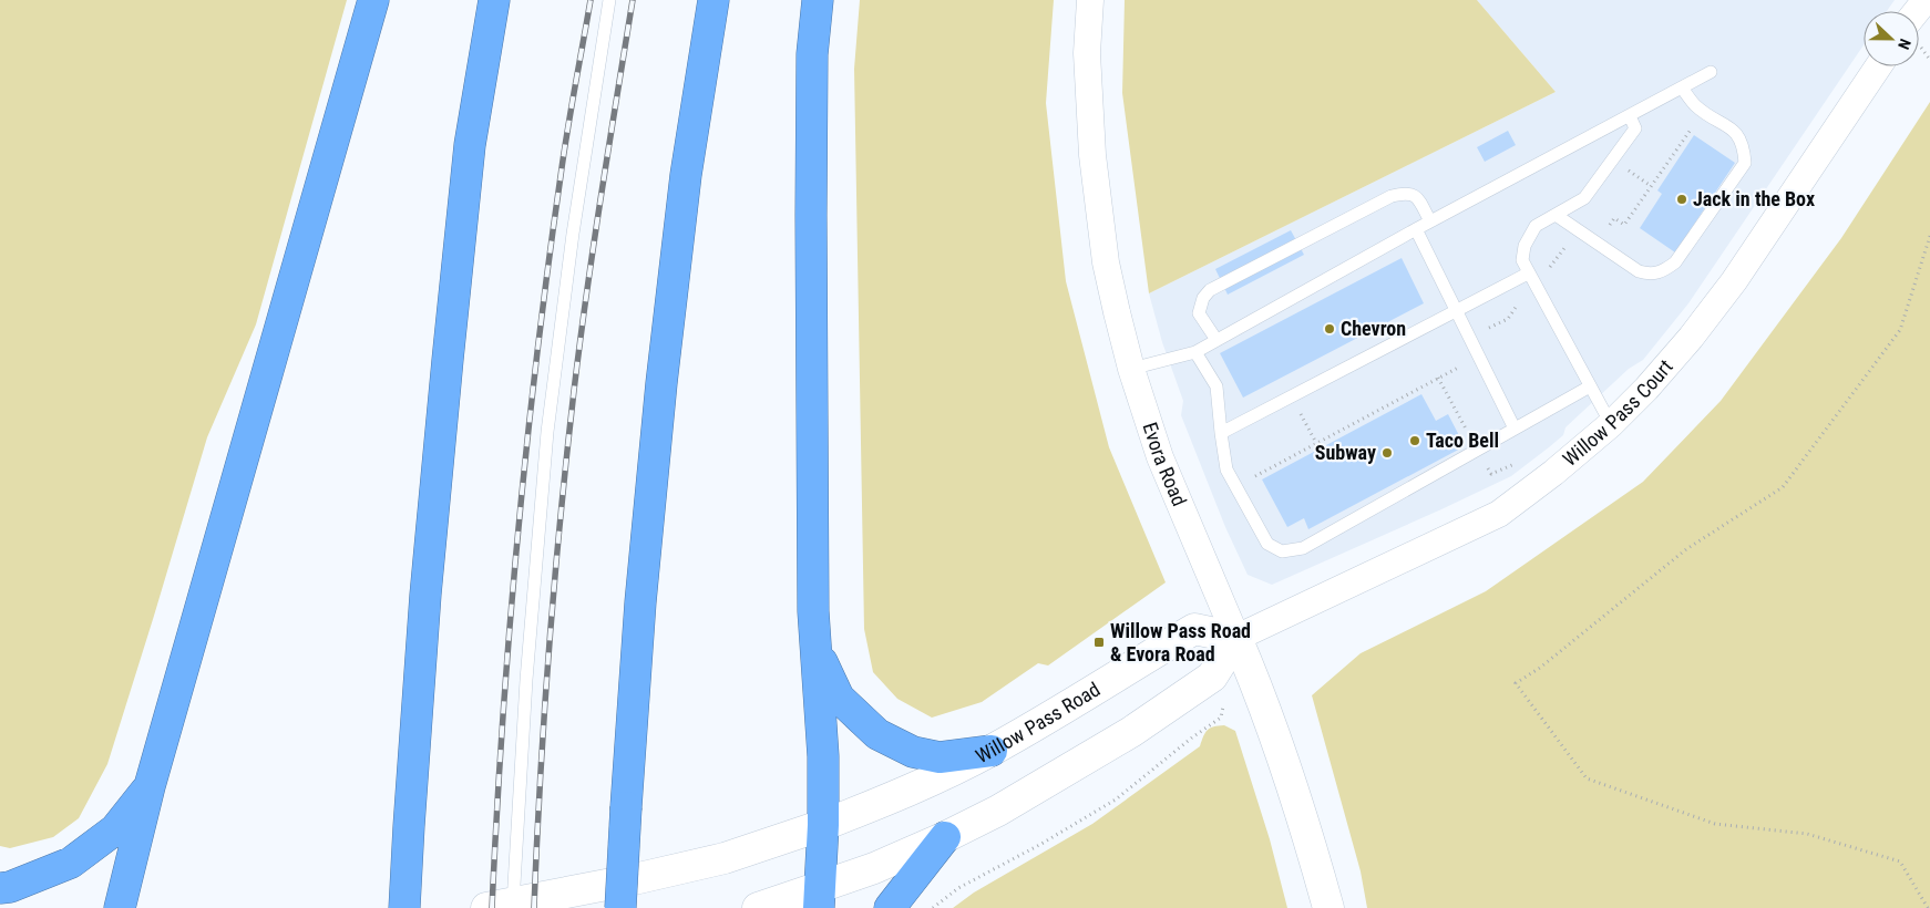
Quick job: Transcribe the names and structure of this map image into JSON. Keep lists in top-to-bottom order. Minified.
{"streets":{"street":["Willow Pass Court","Evora Road","Willow Pass Road"]},"crossings":[["Willow Pass Court","Evora Road"],["Willow Pass Court","Willow Pass Road"],["Evora Road","Willow Pass Road"]],"places":{"other":["Jack in the Box","Chevron","Taco Bell","Subway"],"transit":["Willow Pass Road & Evora Road"]},"north":"right"}
